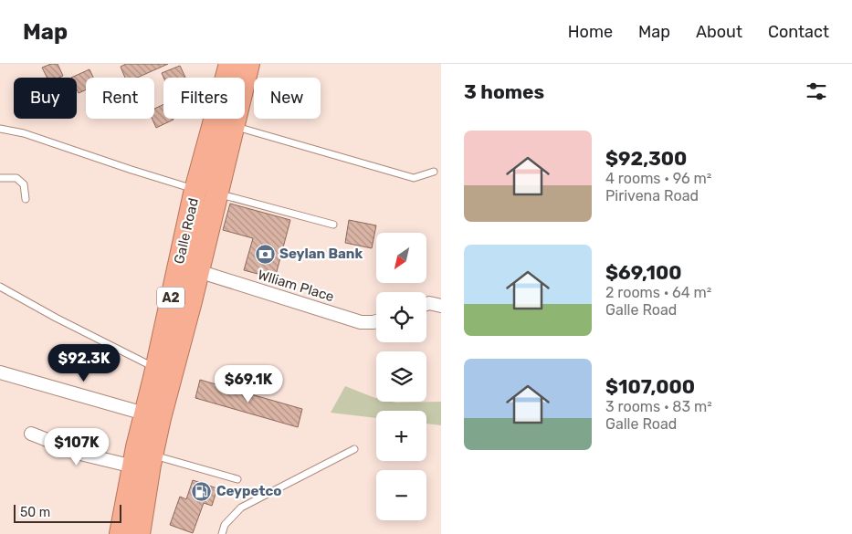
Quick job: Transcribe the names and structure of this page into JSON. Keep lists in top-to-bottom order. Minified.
{"streets":{"highway":["Galle Road","A2"],"street":["Wlliam Place"]},"crossings":[["Galle Road","Wlliam Place"]],"places":{"bank":["Seylan Bank"],"fuel station":["Ceypetco"]},"scale_bar":"50 m","north":"bottom left","page":{"header":"Map","nav":["Home","Map","About","Contact"],"heading":"3 homes","chip":["Buy","Rent","Filters","New"],"list":[{"name":"$92,300","note":"4 rooms · 96 m² · Pirivena Road"},{"name":"$69,100","note":"2 rooms · 64 m² · Galle Road"},{"name":"$107,000","note":"3 rooms · 83 m² · Galle Road"}],"map_buttons":["+","−"],"price":["$92.3K","$69.1K","$107K"],"scale":"50 m"}}
